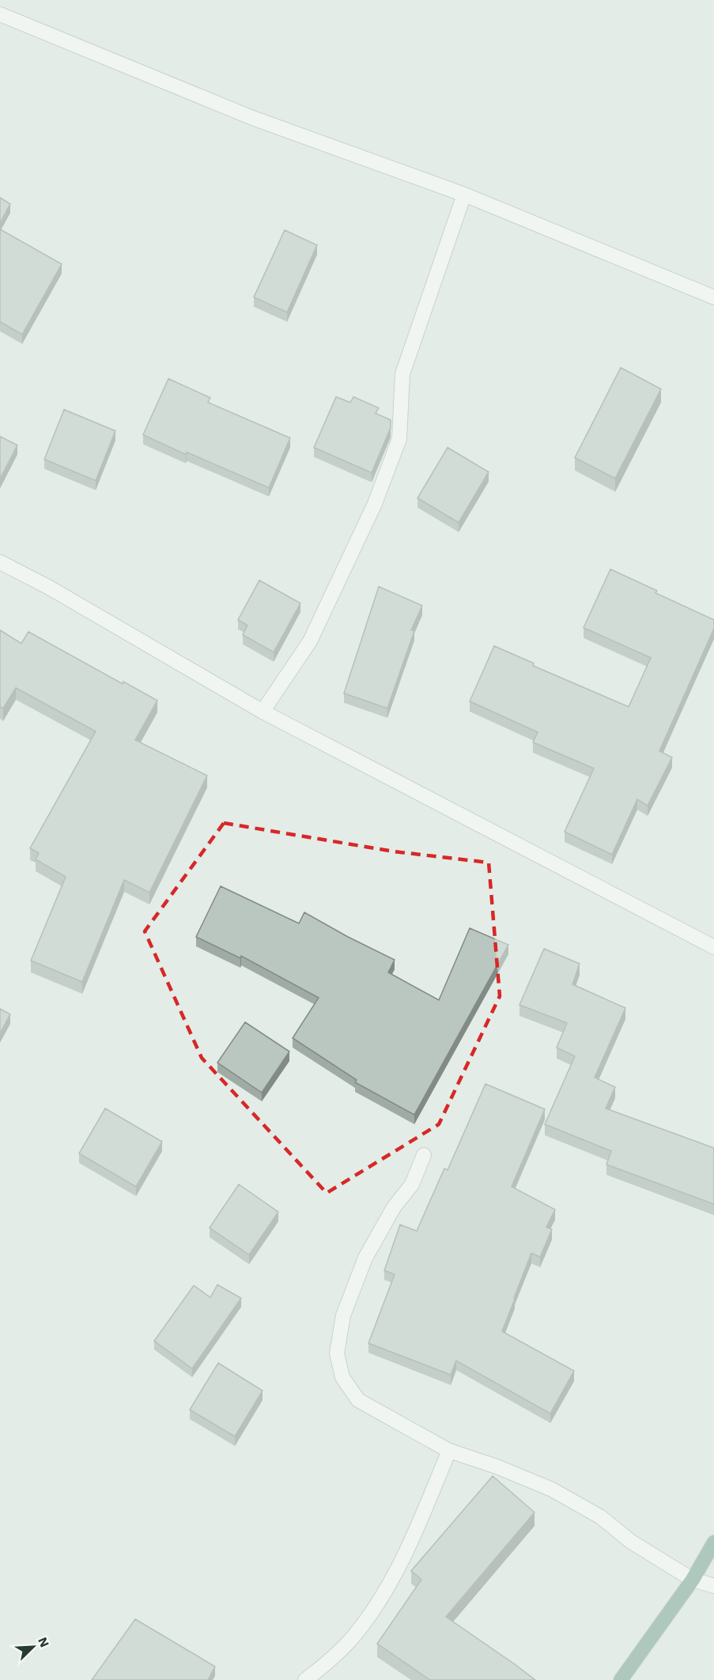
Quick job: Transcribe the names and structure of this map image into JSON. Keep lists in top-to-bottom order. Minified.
{"north":"top right"}
